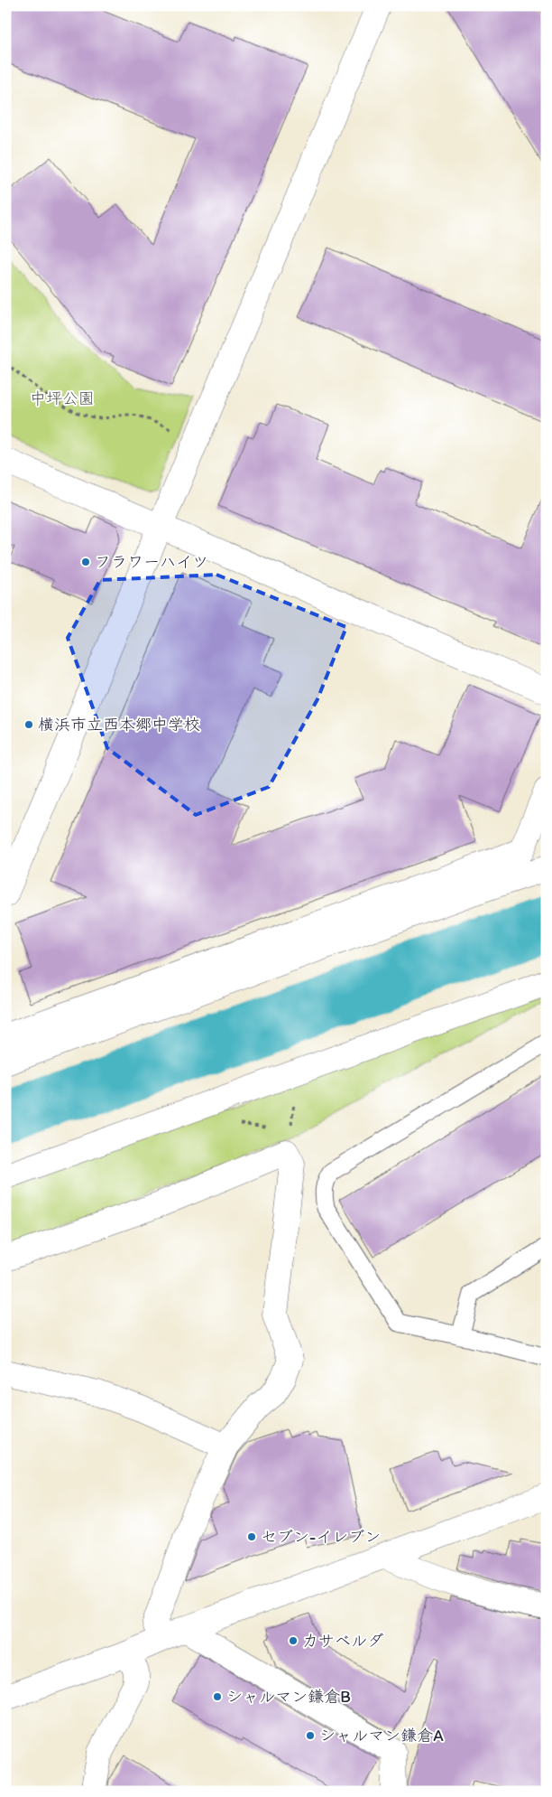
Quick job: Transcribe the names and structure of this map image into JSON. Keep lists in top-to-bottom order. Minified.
{"parks":["中坪公園"],"places":["フラワーハイツ","横浜市立西本郷中学校","セブン-イレブン","カサベルダ","シャルマン鎌倉B","シャルマン鎌倉A"]}
